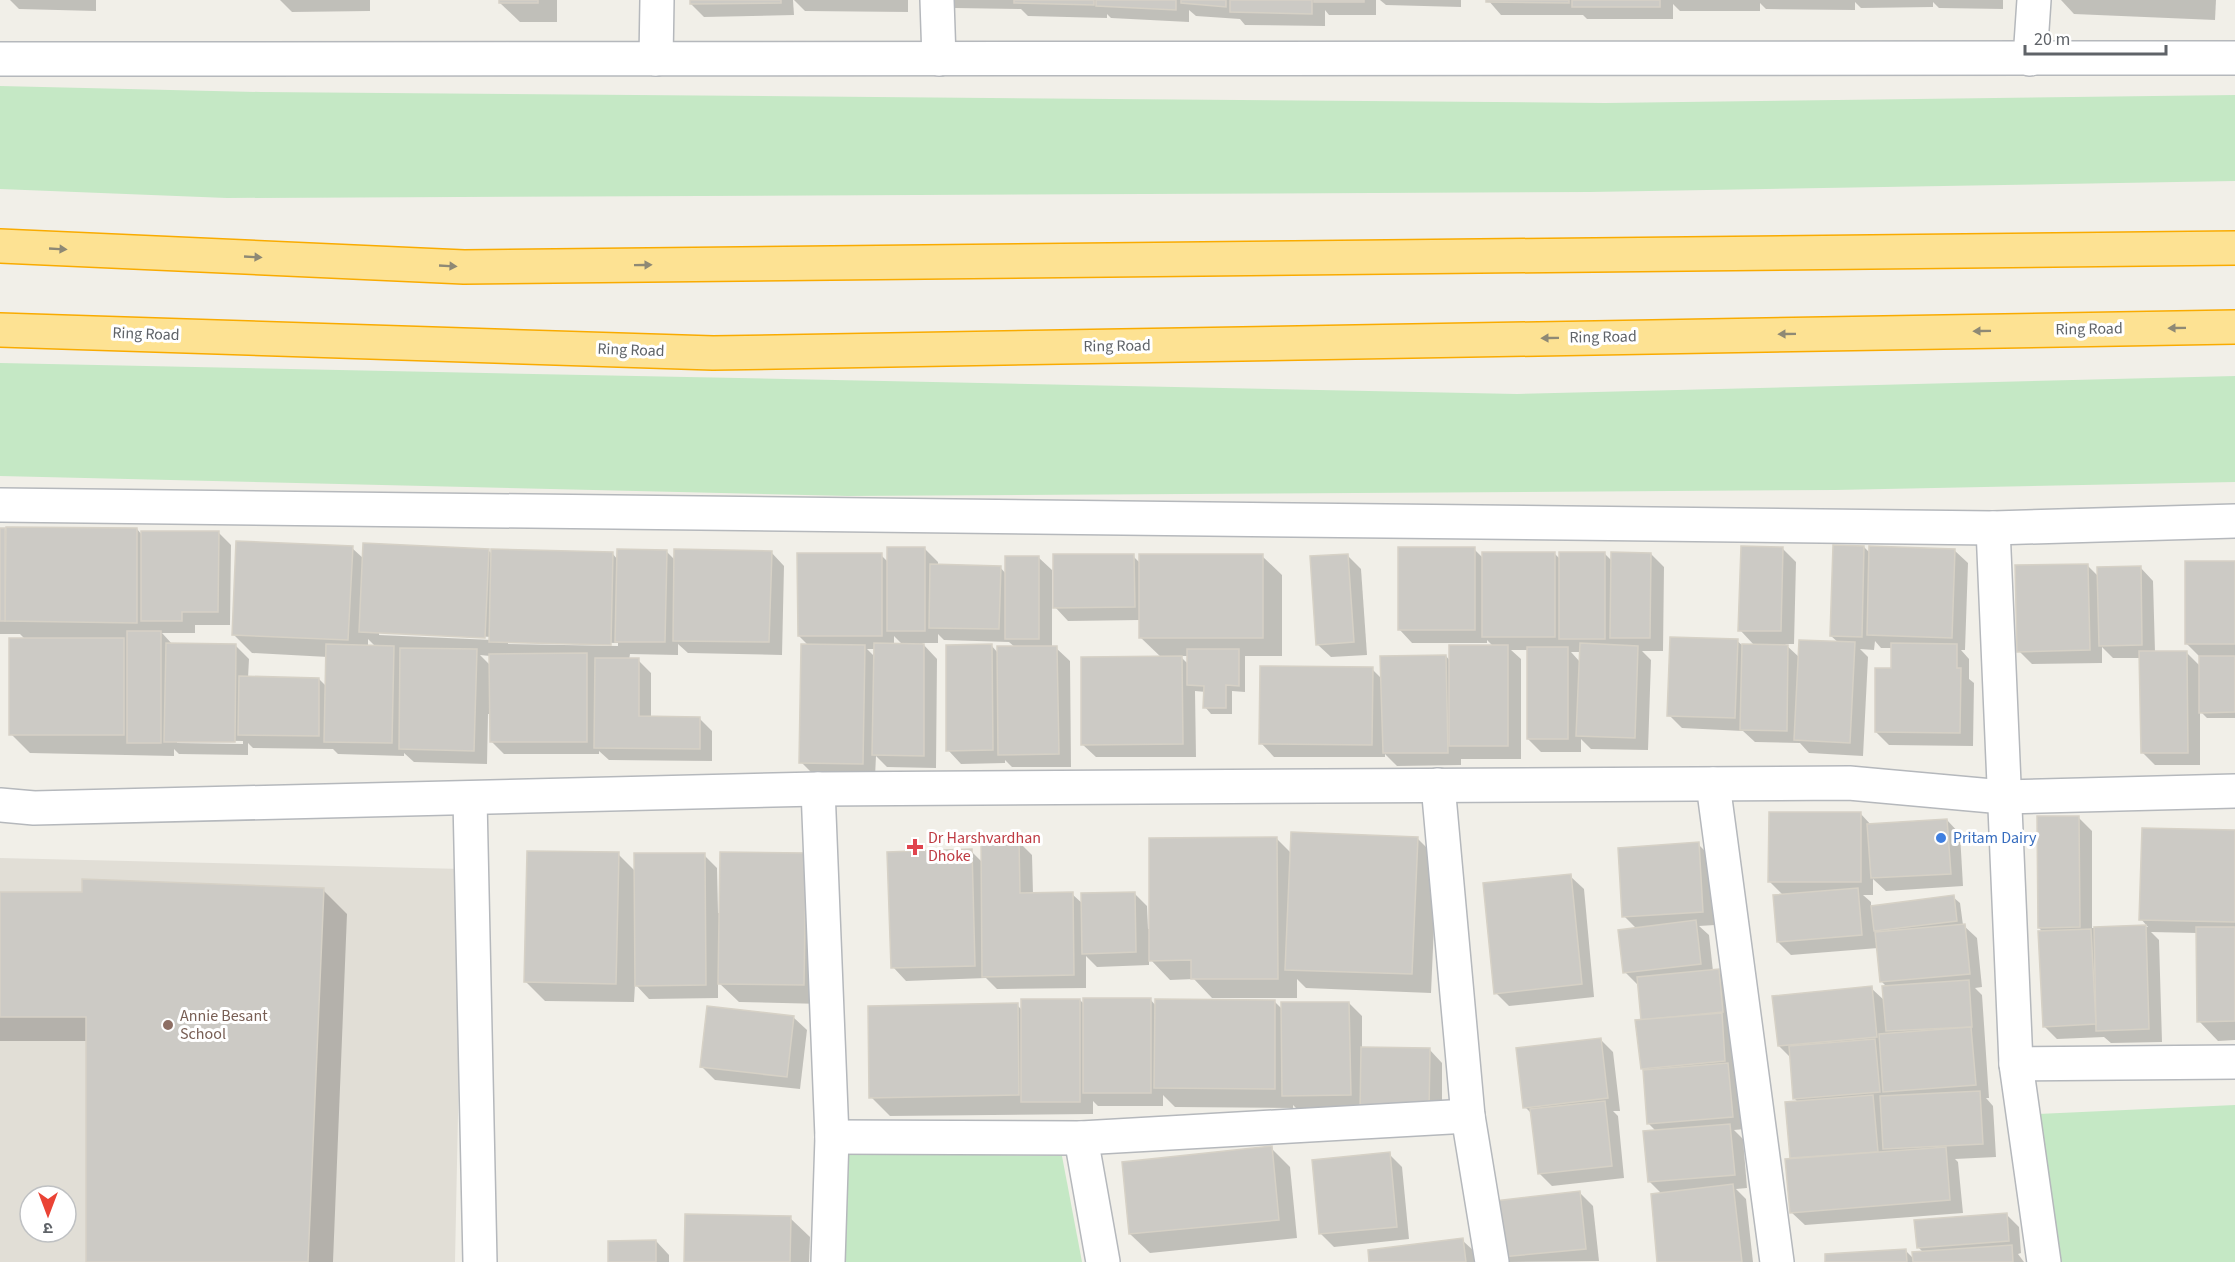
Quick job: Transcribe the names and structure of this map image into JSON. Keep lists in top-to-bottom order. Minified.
{"streets":{"highway":["Ring Road"]},"places":{"other":["Pritam Dairy","Annie Besant School"],"health":["Dr Harshvardhan Dhoke"]},"scale_bar":"20 m","north":"bottom"}
